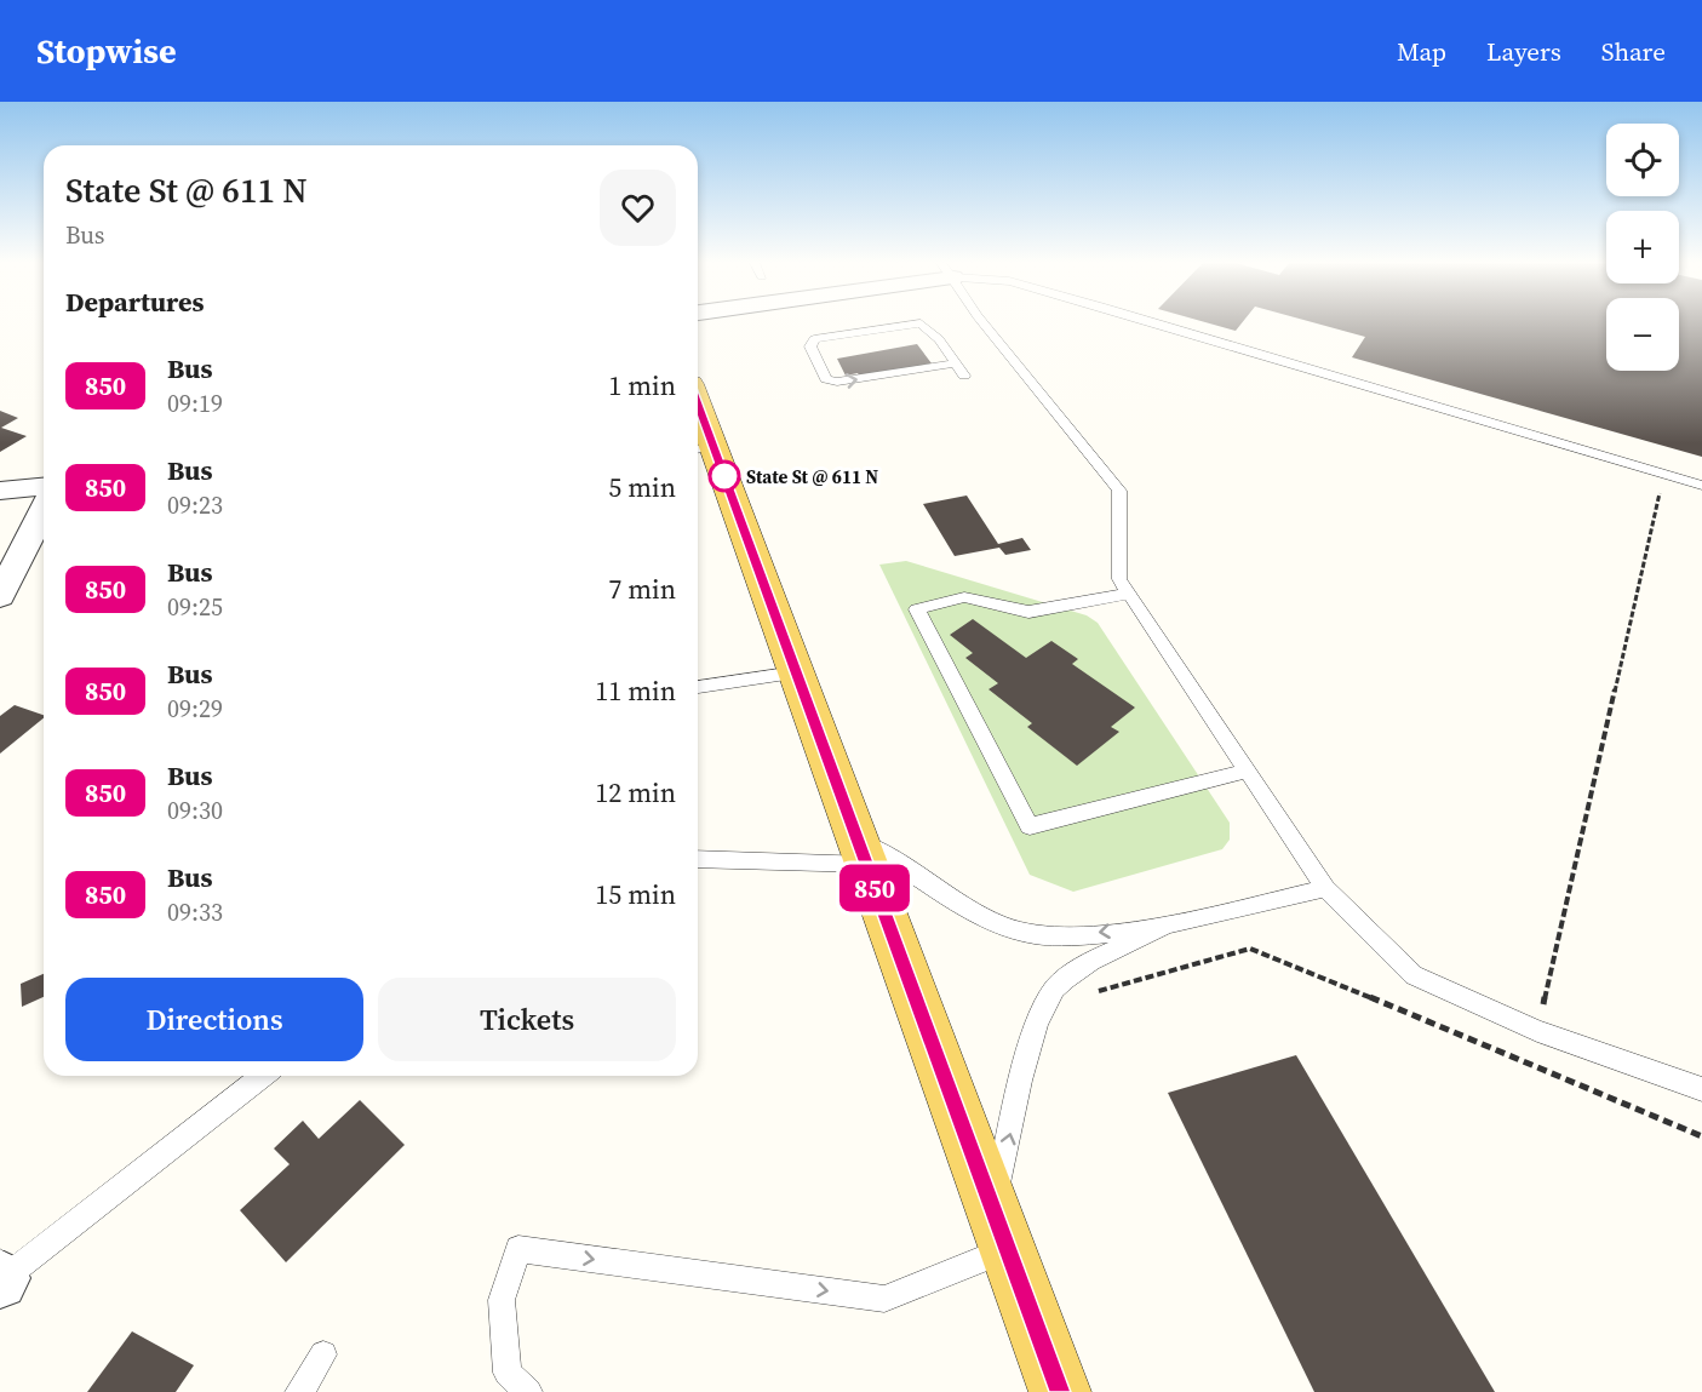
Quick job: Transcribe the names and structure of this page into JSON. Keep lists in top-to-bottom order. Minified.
{"places":["State St @ 611 N"],"lines":["bus line 850"],"page":{"header":"Stopwise","nav":["Map","Layers","Share"],"on_map":"850","map_buttons":["+","−"],"heading":[["State St @ 611 N","Bus"],"Departures"],"list":[{"mark":"850","name":"Bus","note":"09:19","value":"1 min"},{"mark":"850","name":"Bus","note":"09:23","value":"5 min"},{"mark":"850","name":"Bus","note":"09:25","value":"7 min"},{"mark":"850","name":"Bus","note":"09:29","value":"11 min"},{"mark":"850","name":"Bus","note":"09:30","value":"12 min"},{"mark":"850","name":"Bus","note":"09:33","value":"15 min"}],"buttons":["Directions","Tickets"]}}
